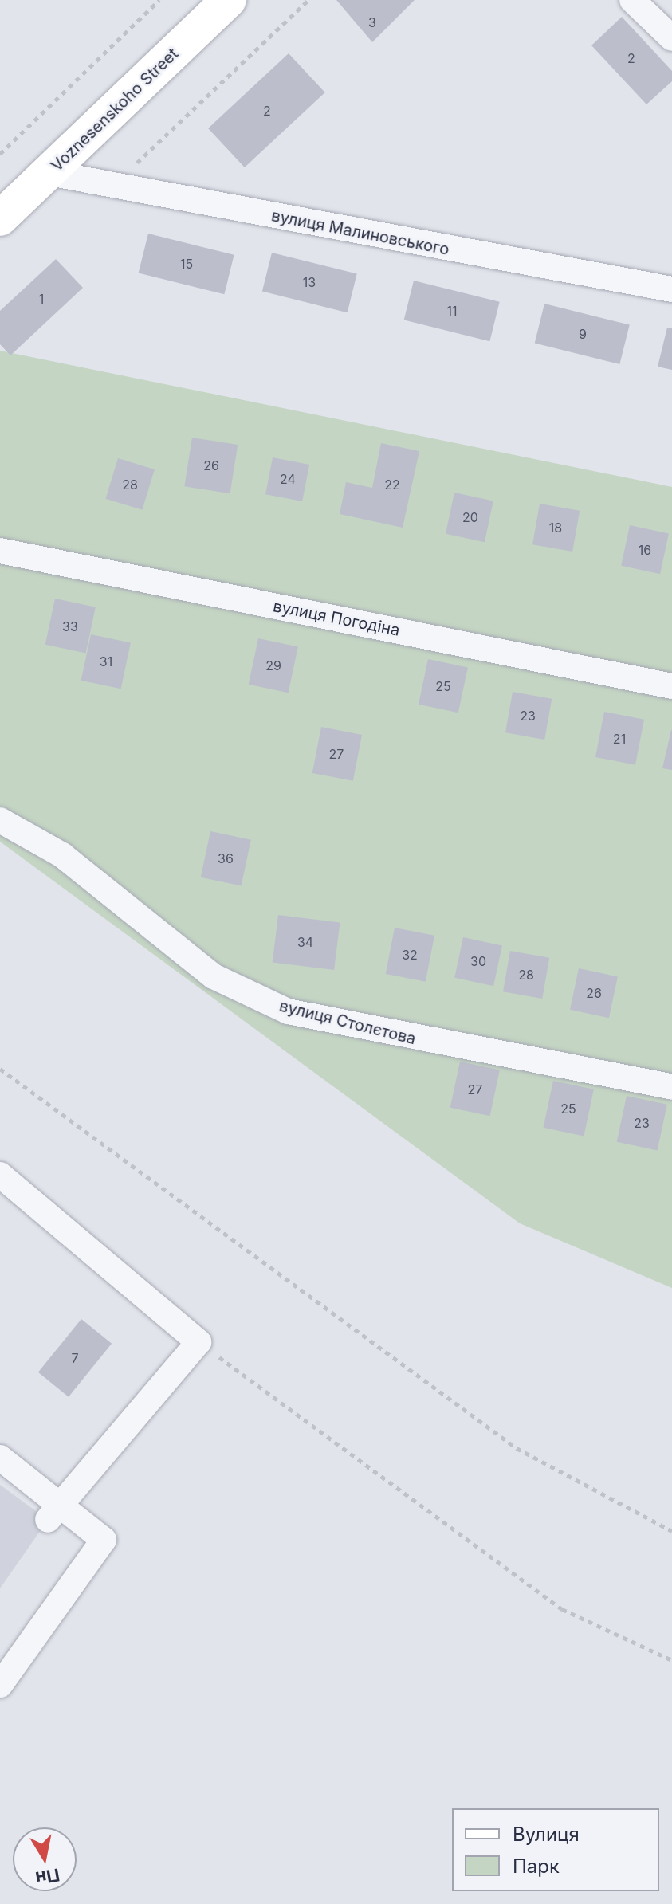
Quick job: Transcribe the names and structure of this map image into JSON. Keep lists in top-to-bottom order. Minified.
{"streets":{"main road":["Voznesenskoho Street"],"street":["вулиця Малиновського","вулиця Погодіна","вулиця Столєтова"]},"crossings":[["Voznesenskoho Street","вулиця Малиновського"]],"house_numbers":["3","2","2","15","13","1","11","9","26","24","28","22","20","18","16","33","31","29","25","23","21","27","36","34","32","30","28","26","27","25","23","7"],"legend":["Вулиця","Парк"],"north":"bottom"}
